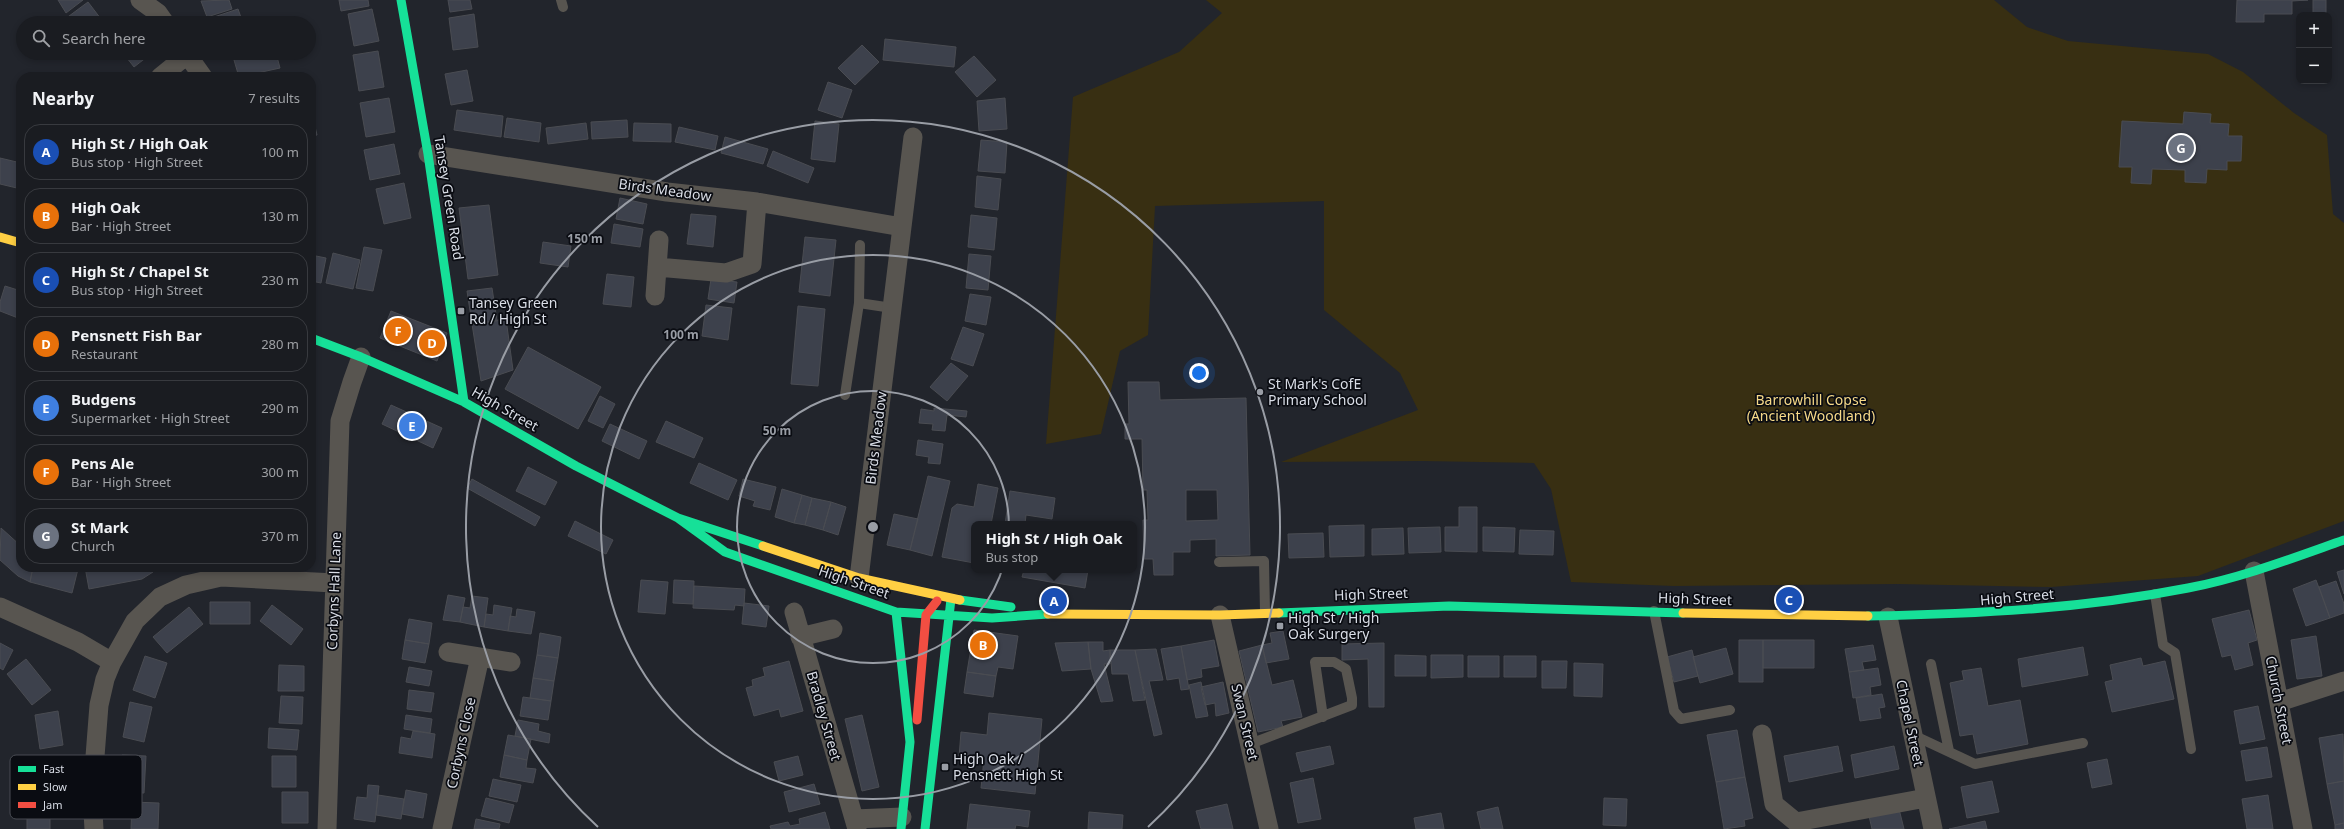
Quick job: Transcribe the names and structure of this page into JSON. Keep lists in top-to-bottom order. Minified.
{"streets":{"main road":["Tansey Green Road","High Street"],"street":["Birds Meadow","Corbyns Hall Lane","Church Street","Bradley Street","Swan Street","Chapel Street","Corbyns Close"]},"crossings":[["Birds Meadow","Tansey Green Road"],["Birds Meadow","High Street"],["Tansey Green Road","High Street"],["High Street","Corbyns Hall Lane"],["High Street","Church Street"],["High Street","Swan Street"],["High Street","Chapel Street"]],"parks":["Barrowhill Copse (Ancient Woodland)"],"places":{"transit":["Tansey Green Rd / High St","High St / High Oak Surgery","High Oak / Pensnett High St"],"other":["St Mark's CofE Primary School"]},"legend":["Fast","Slow","Jam"],"page":{"map_buttons":["+","−"],"search":"Search here","heading":["Nearby","7 results"],"list":[{"mark":"A","name":"High St / High Oak","note":"Bus stop · High Street","value":"100 m"},{"mark":"B","name":"High Oak","note":"Bar · High Street","value":"130 m"},{"mark":"C","name":"High St / Chapel St","note":"Bus stop · High Street","value":"230 m"},{"mark":"D","name":"Pensnett Fish Bar","note":"Restaurant","value":"280 m"},{"mark":"E","name":"Budgens","note":"Supermarket · High Street","value":"290 m"},{"mark":"F","name":"Pens Ale","note":"Bar · High Street","value":"300 m"},{"mark":"G","name":"St Mark","note":"Church","value":"370 m"}],"pins":["G","F","D","E","C","A","B"],"popup":["High St / High Oak","Bus stop"]},"rings":["150 m","100 m","50 m"]}
